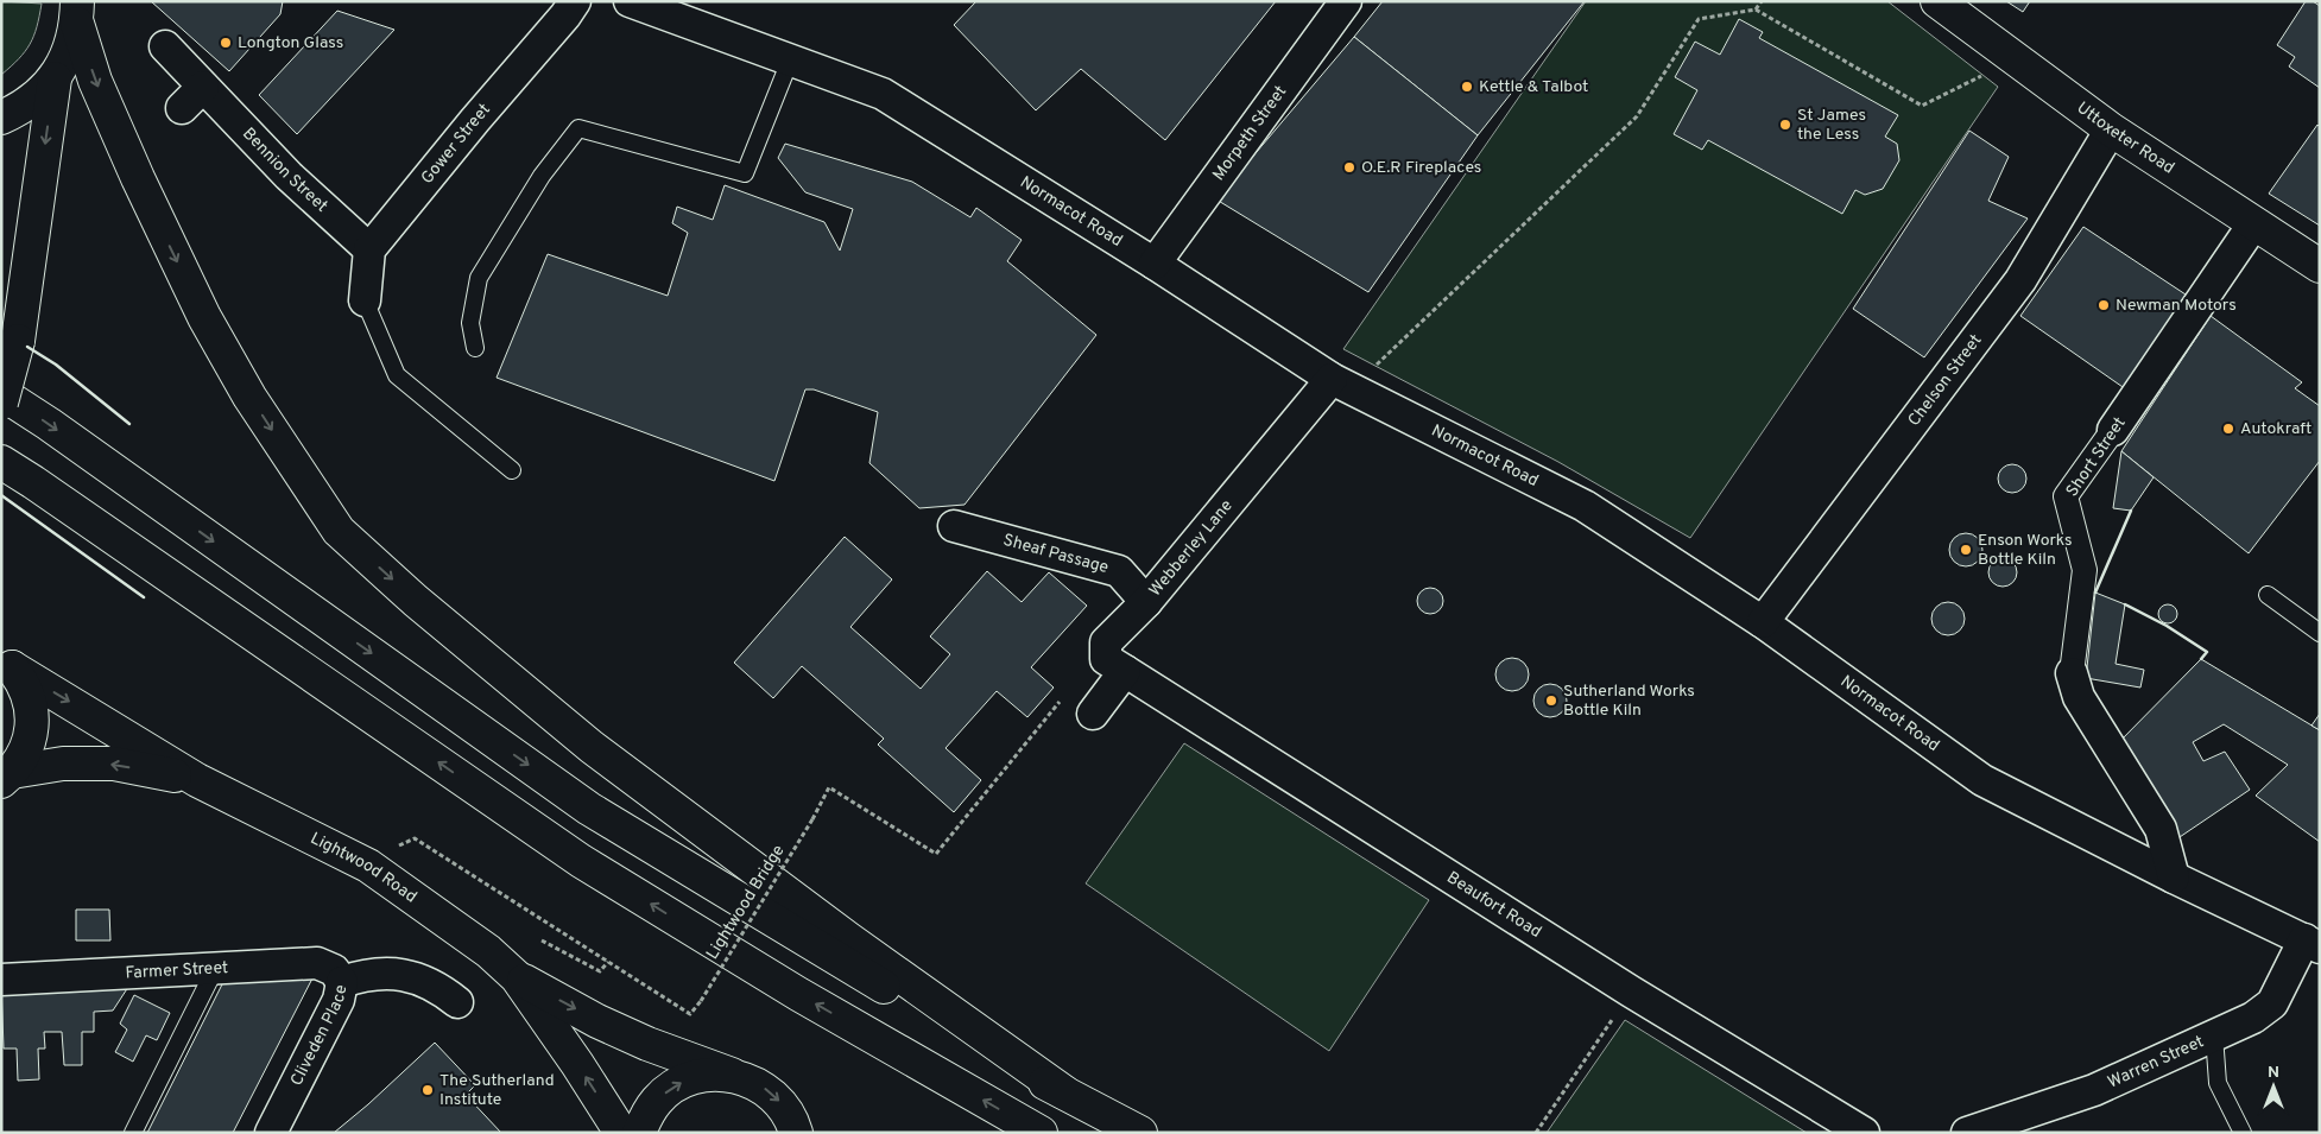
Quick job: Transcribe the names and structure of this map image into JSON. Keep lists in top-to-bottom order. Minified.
{"streets":{"main road":["Uttoxeter Road","Lightwood Road"],"street":["Morpeth Street","Gower Street","Bennion Street","Normacot Road","Chelson Street","Short Street","Webberley Lane","Sheaf Passage","Beaufort Road","Farmer Street","Cliveden Place","Warren Street"],"path":["Lightwood Bridge"]},"crossings":[["Morpeth Street","Normacot Road"],["Uttoxeter Road","Chelson Street"],["Uttoxeter Road","Short Street"],["Gower Street","Bennion Street"],["Normacot Road","Chelson Street"],["Normacot Road","Short Street"],["Normacot Road","Webberley Lane"],["Normacot Road","Warren Street"],["Webberley Lane","Sheaf Passage"],["Webberley Lane","Beaufort Road"],["Farmer Street","Cliveden Place"]],"places":["Longton Glass","Kettle & Talbot","St James the Less","O.E.R Fireplaces","Newman Motors","Autokraft","Enson Works Bottle Kiln","Sutherland Works Bottle Kiln","The Sutherland Institute"],"north":"top"}
